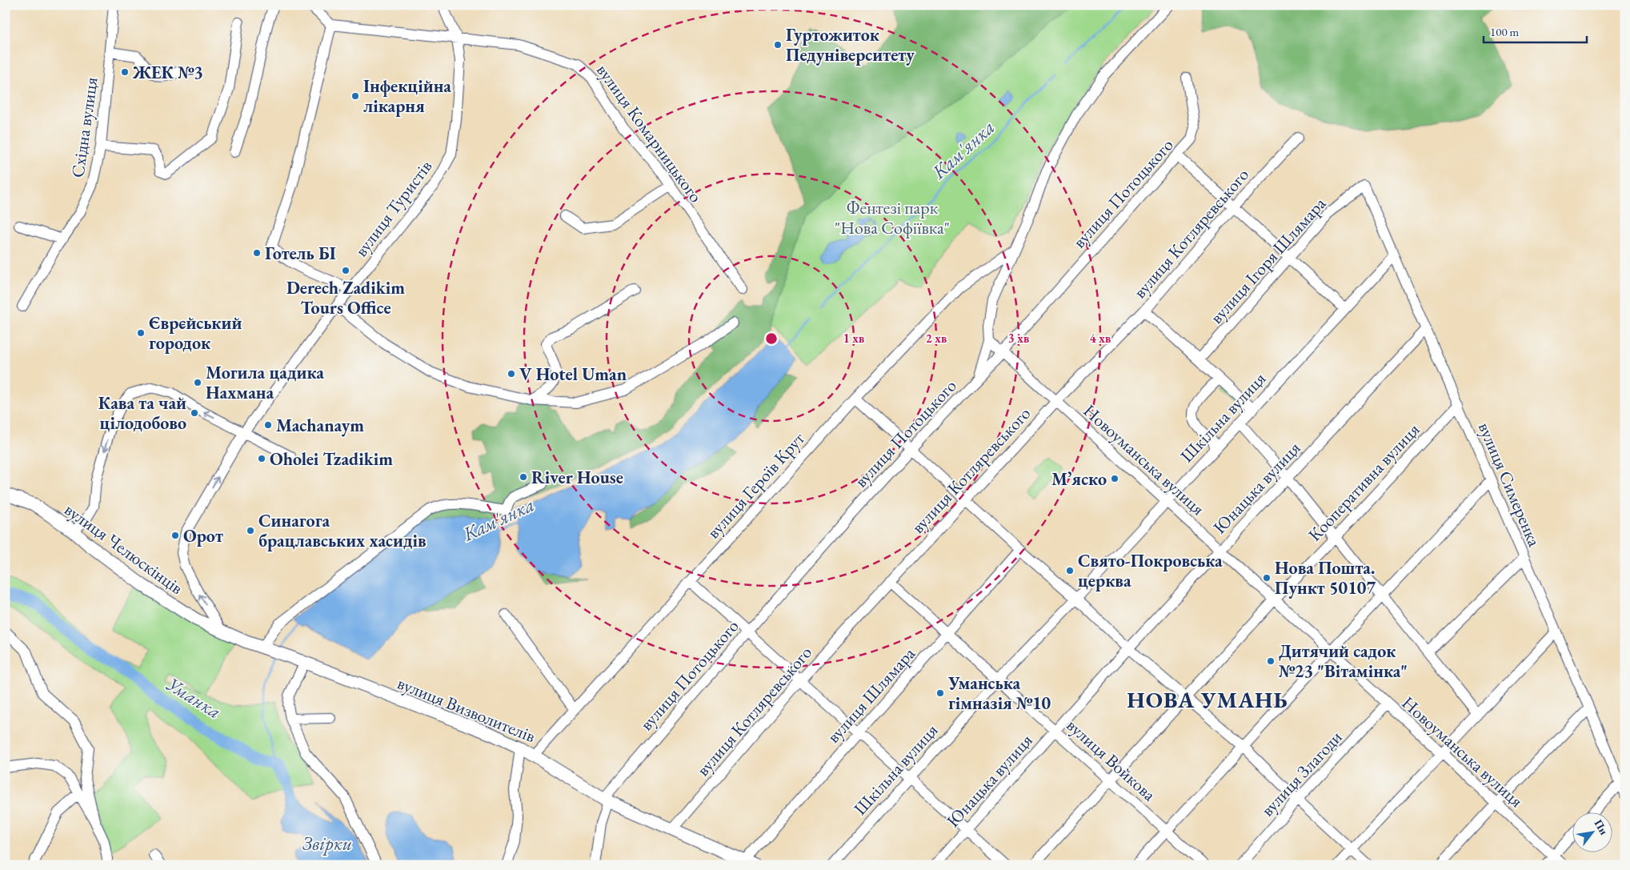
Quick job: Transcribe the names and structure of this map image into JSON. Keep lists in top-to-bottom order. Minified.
{"streets":{"main road":["вулиця Челюскінців","вулиця Визволителів"],"street":["Східна вулиця","вулиця Комарницького","вулиця Потоцького","вулиця Туристів","вулиця Котляревського","вулиця Ігоря Шлямара","Шкільна вулиця","Новоуманська вулиця","Кооперативна вулиця","вулиця Симеренка","вулиця Героїв Крут","Юнацька вулиця","вулиця Шлямара","вулиця Войкова","вулиця Злагоди"]},"crossings":[["вулиця Комарницького","вулиця Туристів"],["вулиця Потоцького","Новоуманська вулиця"],["вулиця Потоцького","вулиця Визволителів"],["вулиця Туристів","вулиця Челюскінців"],["вулиця Туристів","вулиця Визволителів"],["вулиця Котляревського","Новоуманська вулиця"],["вулиця Котляревського","вулиця Визволителів"],["вулиця Котляревського","вулиця Войкова"],["вулиця Ігоря Шлямара","вулиця Симеренка"],["Шкільна вулиця","Новоуманська вулиця"],["Шкільна вулиця","вулиця Симеренка"],["Шкільна вулиця","вулиця Войкова"],["Новоуманська вулиця","Кооперативна вулиця"],["Новоуманська вулиця","Юнацька вулиця"],["Новоуманська вулиця","вулиця Злагоди"],["Кооперативна вулиця","вулиця Симеренка"],["Кооперативна вулиця","вулиця Войкова"],["вулиця Симеренка","Юнацька вулиця"],["вулиця Героїв Крут","вулиця Визволителів"],["Юнацька вулиця","вулиця Войкова"],["вулиця Челюскінців","вулиця Визволителів"],["вулиця Шлямара","вулиця Визволителів"],["вулиця Шлямара","вулиця Войкова"]],"districts":["НОВА УМАНЬ"],"water":["Кам'янка","Уманка","Звірки"],"parks":["Фентезі парк \"Нова Софіївка\""],"places":["Гуртожиток Педуніверситету","ЖЕК №3","Інфекційна лікарня","Готель БІ","Derech Zadikim Tours Office","Єврєйський городок","V Hotel Uman","Могила цадика Нахмана","Кава та чай цілодобово","Machanaym","Oholei Tzadikim","River House","Мʼяско","Синагога брацлавських хасидів","Орот","Свято-Покровська церква","Нова Пошта. Пункт 50107","Дитячий садок №23 \"Вітамінка\"","Уманська гімназія №10"],"scale_bar":"100 m","north":"top right","rings":["1 хв","2 хв","3 хв","4 хв"]}
